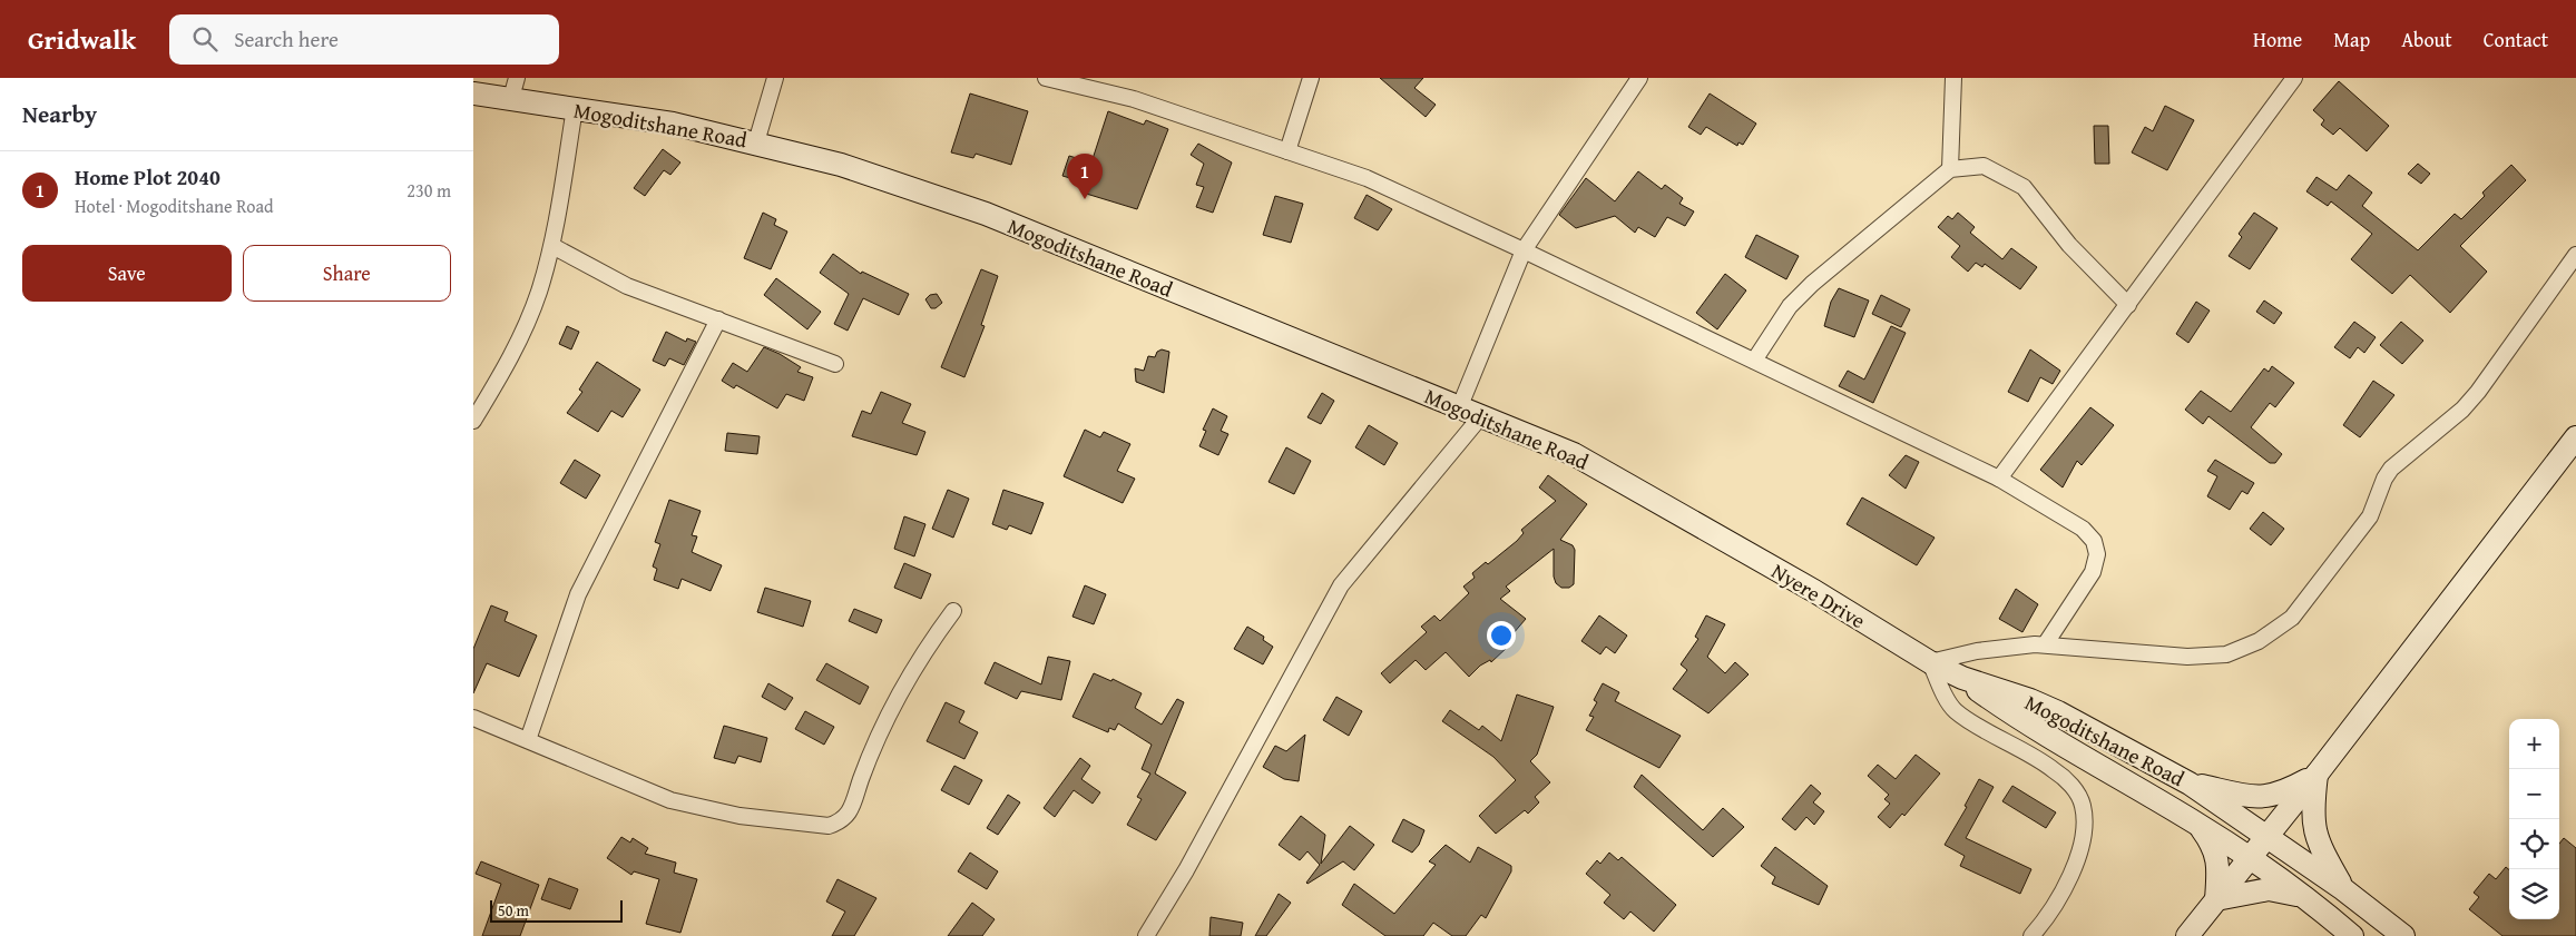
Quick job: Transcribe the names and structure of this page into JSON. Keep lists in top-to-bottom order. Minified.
{"streets":{"main road":["Mogoditshane Road","Nyere Drive"]},"crossings":[["Mogoditshane Road","Nyere Drive"]],"scale_bar":"50 m","page":{"header":"Gridwalk","search":"Search here","nav":["Home","Map","About","Contact"],"heading":"Nearby","list":[{"mark":"1","name":"Home Plot 2040","note":"Hotel · Mogoditshane Road","value":"230 m"}],"pins":"1","buttons":["Save","Share"],"map_buttons":["+","−"],"scale":"50 m"}}
